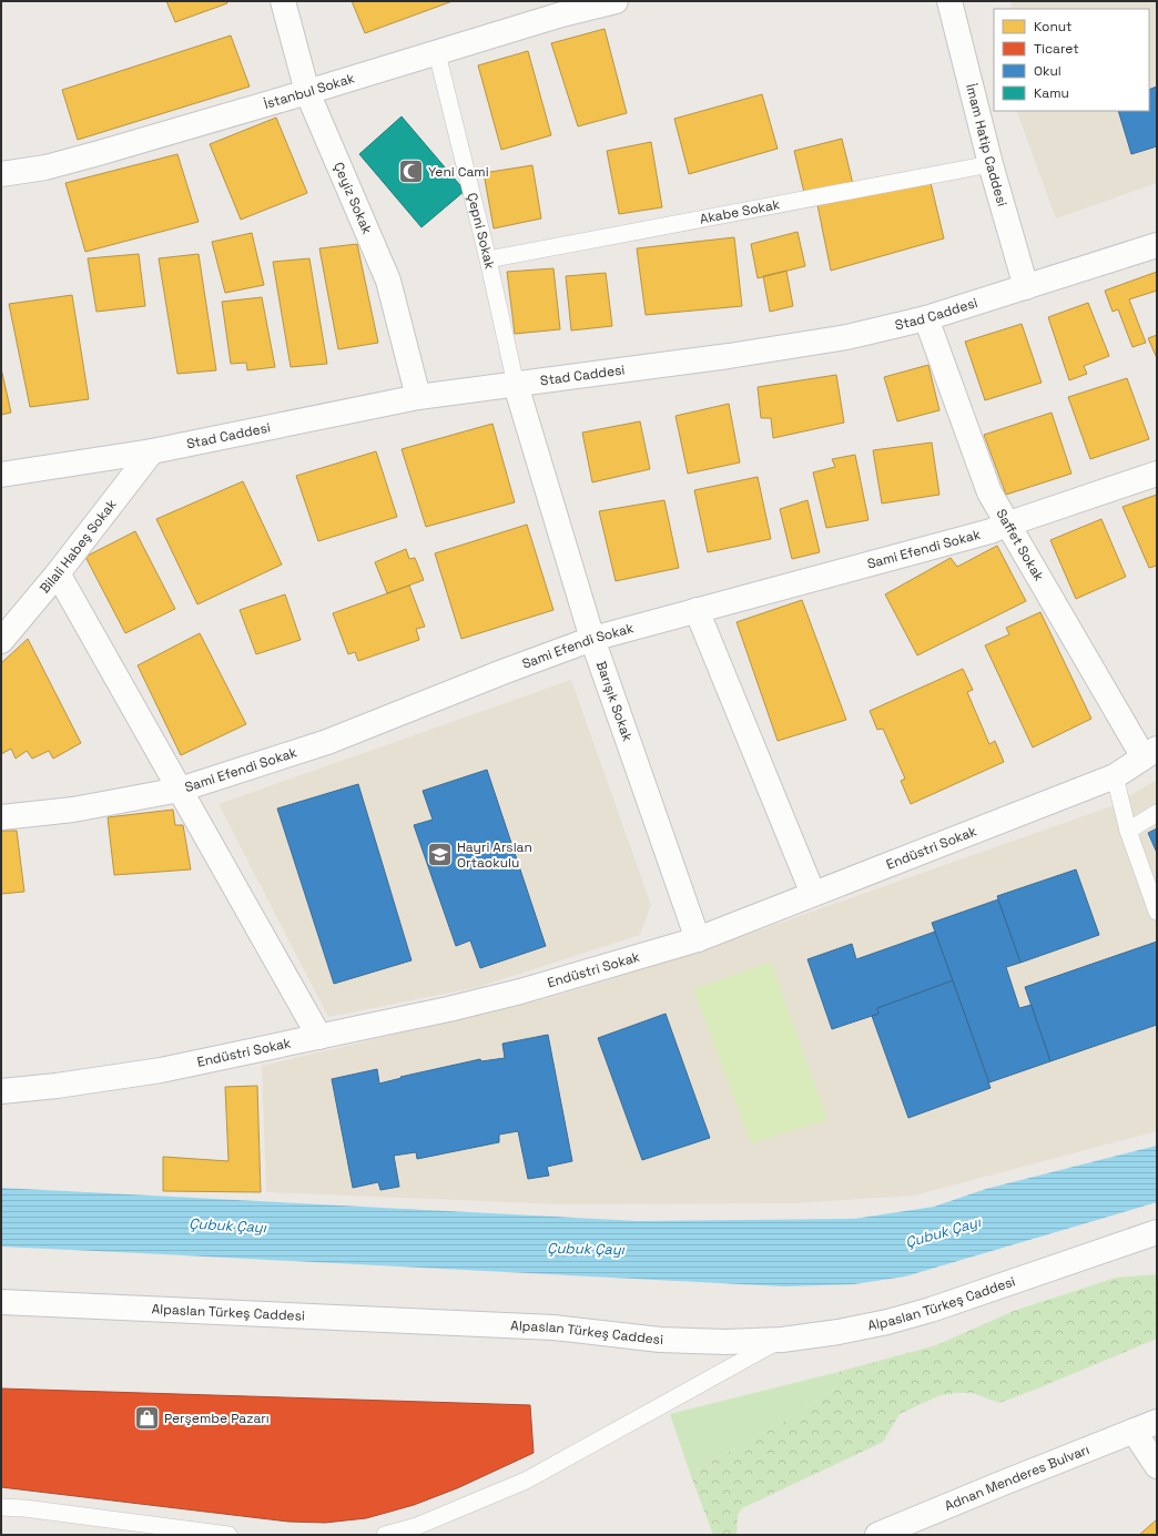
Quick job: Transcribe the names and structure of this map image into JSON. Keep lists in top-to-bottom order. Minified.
{"streets":{"street":["İstanbul Sokak","İmam Hatip Caddesi","Çeyiz Sokak","Stad Caddesi","Saffet Sokak","Bilali Habeş Sokak","Sami Efendi Sokak","Barışık Sokak","Endüstri Sokak","Alpaslan Türkeş Caddesi","Adnan Menderes Bulvarı"],"lane":["Akabe Sokak","Çepni Sokak"]},"crossings":[["İstanbul Sokak","Çeyiz Sokak"],["İstanbul Sokak","Çepni Sokak"],["İmam Hatip Caddesi","Akabe Sokak"],["İmam Hatip Caddesi","Stad Caddesi"],["Çeyiz Sokak","Stad Caddesi"],["Akabe Sokak","Çepni Sokak"],["Çepni Sokak","Stad Caddesi"],["Çepni Sokak","Barışık Sokak"],["Stad Caddesi","Saffet Sokak"],["Stad Caddesi","Bilali Habeş Sokak"],["Stad Caddesi","Barışık Sokak"],["Saffet Sokak","Sami Efendi Sokak"],["Saffet Sokak","Endüstri Sokak"],["Sami Efendi Sokak","Barışık Sokak"],["Barışık Sokak","Endüstri Sokak"]],"water":["Çubuk Çayı"],"places":{"mosque":["Yeni Cami"],"school or university":["Hayri Arslan Ortaokulu"],"shop":["Perşembe Pazarı"]},"legend":["Konut","Ticaret","Okul","Kamu"]}
